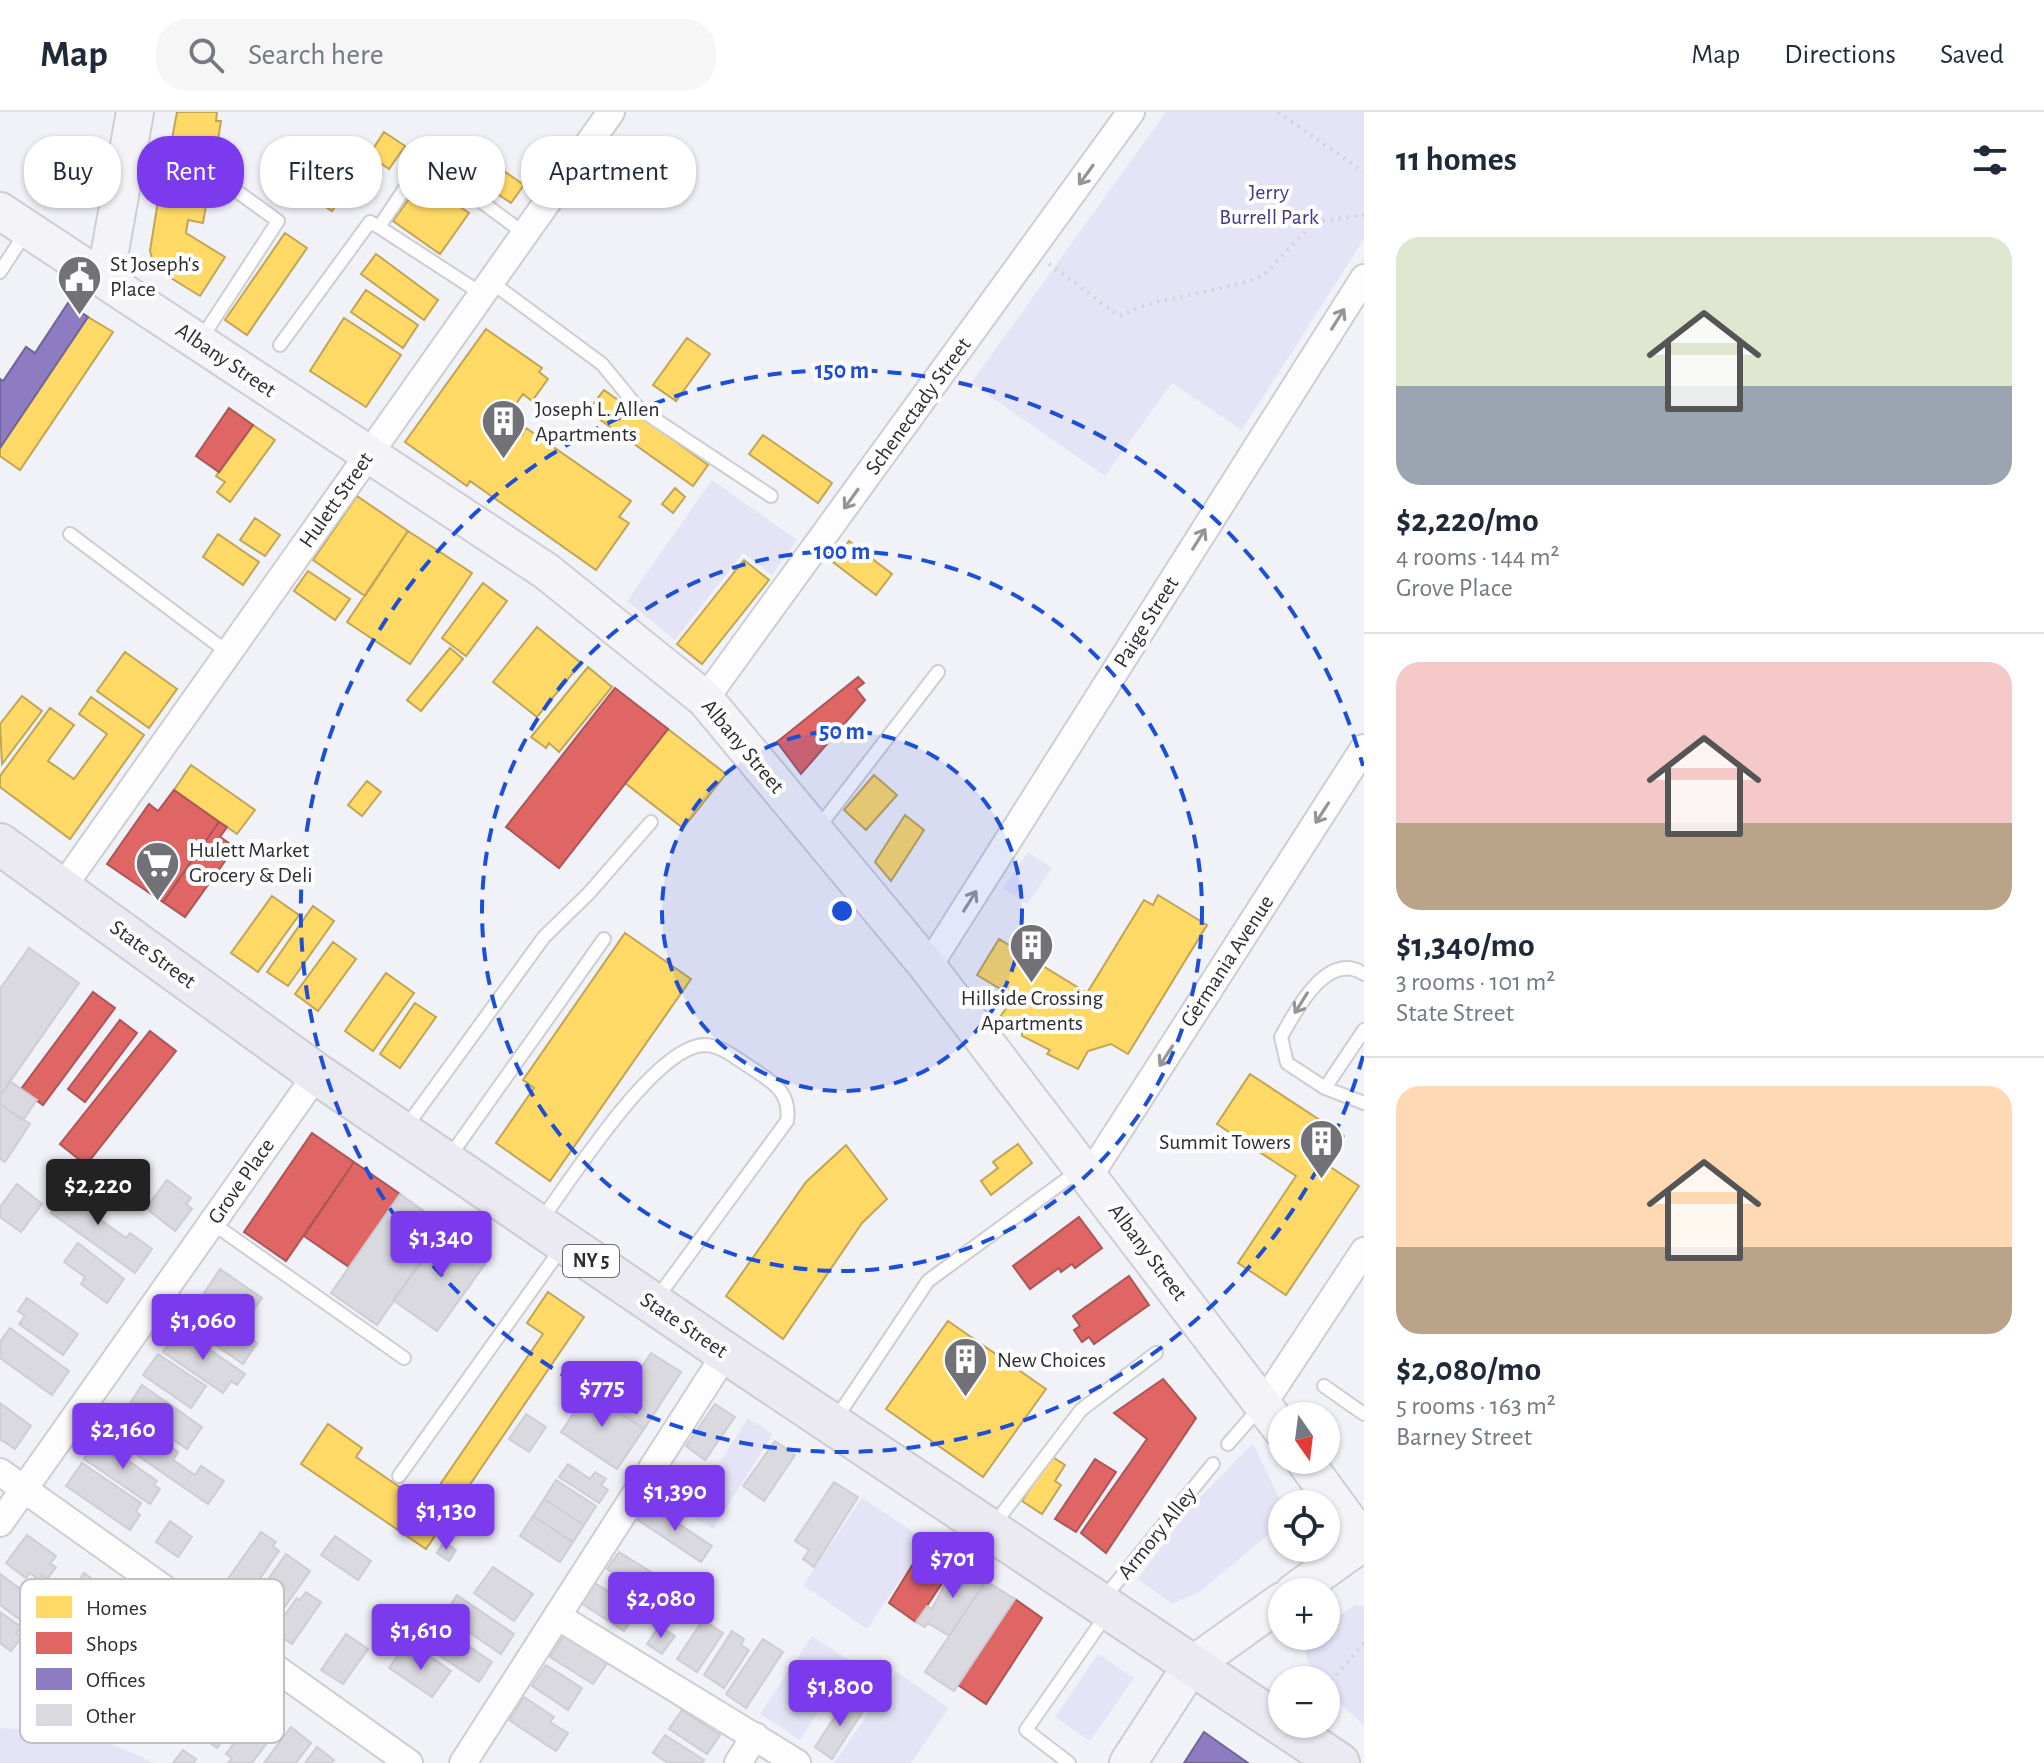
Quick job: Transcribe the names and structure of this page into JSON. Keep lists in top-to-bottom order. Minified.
{"streets":{"main road":["State Street","NY 5"],"street":["Albany Street","Schenectady Street","Hulett Street","Paige Street","Germania Avenue","Grove Place"],"lane":["Armory Alley"]},"crossings":[["Albany Street","Schenectady Street"],["Albany Street","Hulett Street"],["Albany Street","Paige Street"],["Albany Street","Germania Avenue"],["Hulett Street","State Street"],["State Street","Grove Place"],["State Street","Armory Alley"]],"one_way":["Schenectady Street","Paige Street","Germania Avenue"],"parks":["Jerry Burrell Park"],"places":{"public building":["St Joseph's Place"],"building":["Joseph L. Allen Apartments","Hillside Crossing Apartments","Summit Towers","New Choices"],"supermarket":["Hulett Market Grocery & Deli"]},"legend":["Homes","Shops","Offices","Other"],"north":"bottom","page":{"header":"Map","search":"Search here","nav":["Map","Directions","Saved"],"heading":"11 homes","chip":["Buy","Rent","Filters","New","Apartment"],"list":[{"name":"$2,220/mo","note":"4 rooms · 144 m² · Grove Place"},{"name":"$1,340/mo","note":"3 rooms · 101 m² · State Street"},{"name":"$2,080/mo","note":"5 rooms · 163 m² · Barney Street"}],"price":["$2,220","$1,340","$1,060","$775","$2,160","$1,390","$1,130","$701","$2,080","$1,610","$1,800"],"map_buttons":["+","−"]},"rings":["150 m","100 m","50 m"]}
